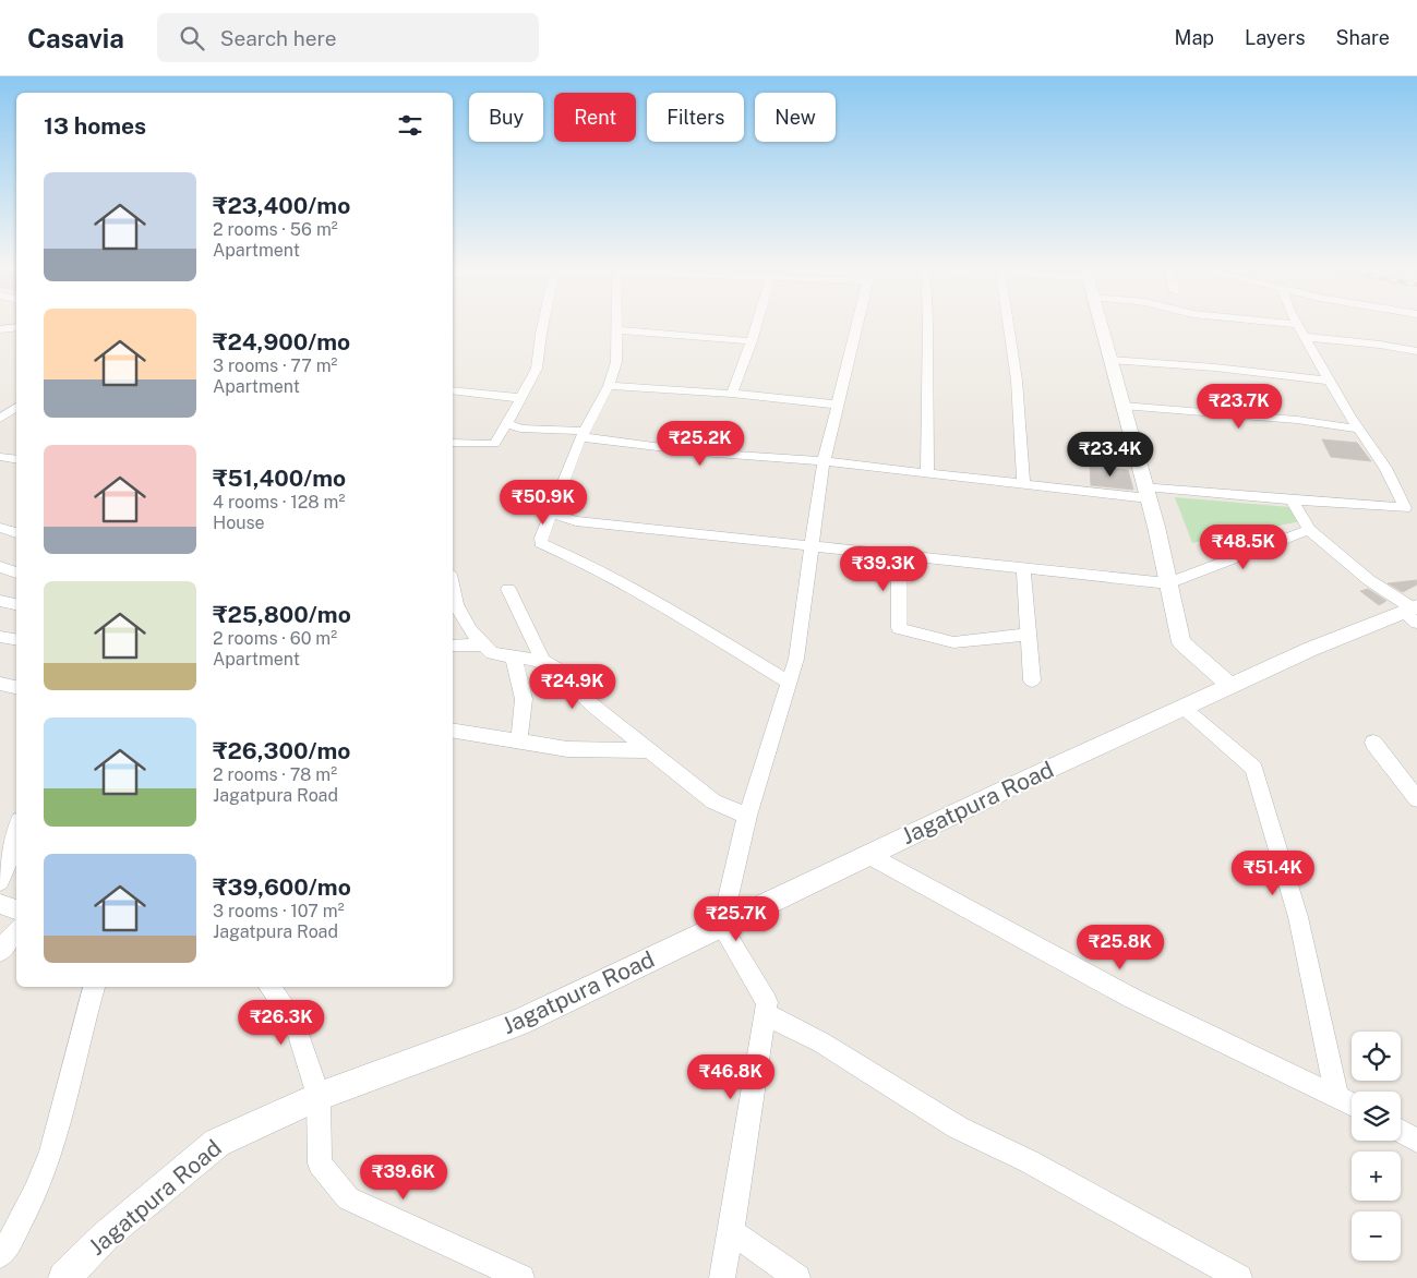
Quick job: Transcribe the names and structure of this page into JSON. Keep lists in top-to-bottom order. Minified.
{"streets":{"street":["Jagatpura Road"]},"page":{"header":"Casavia","search":"Search here","nav":["Map","Layers","Share"],"chip":["Buy","Rent","Filters","New"],"heading":"13 homes","list":[{"name":"₹23,400/mo","note":"2 rooms · 56 m² · Apartment"},{"name":"₹24,900/mo","note":"3 rooms · 77 m² · Apartment"},{"name":"₹51,400/mo","note":"4 rooms · 128 m² · House"},{"name":"₹25,800/mo","note":"2 rooms · 60 m² · Apartment"},{"name":"₹26,300/mo","note":"2 rooms · 78 m² · Jagatpura Road"},{"name":"₹39,600/mo","note":"3 rooms · 107 m² · Jagatpura Road"}],"price":["₹23.7K","₹25.2K","₹23.4K","₹50.9K","₹48.5K","₹39.3K","₹24.9K","₹51.4K","₹25.7K","₹25.8K","₹26.3K","₹46.8K","₹39.6K"],"map_buttons":["+","−"]}}
